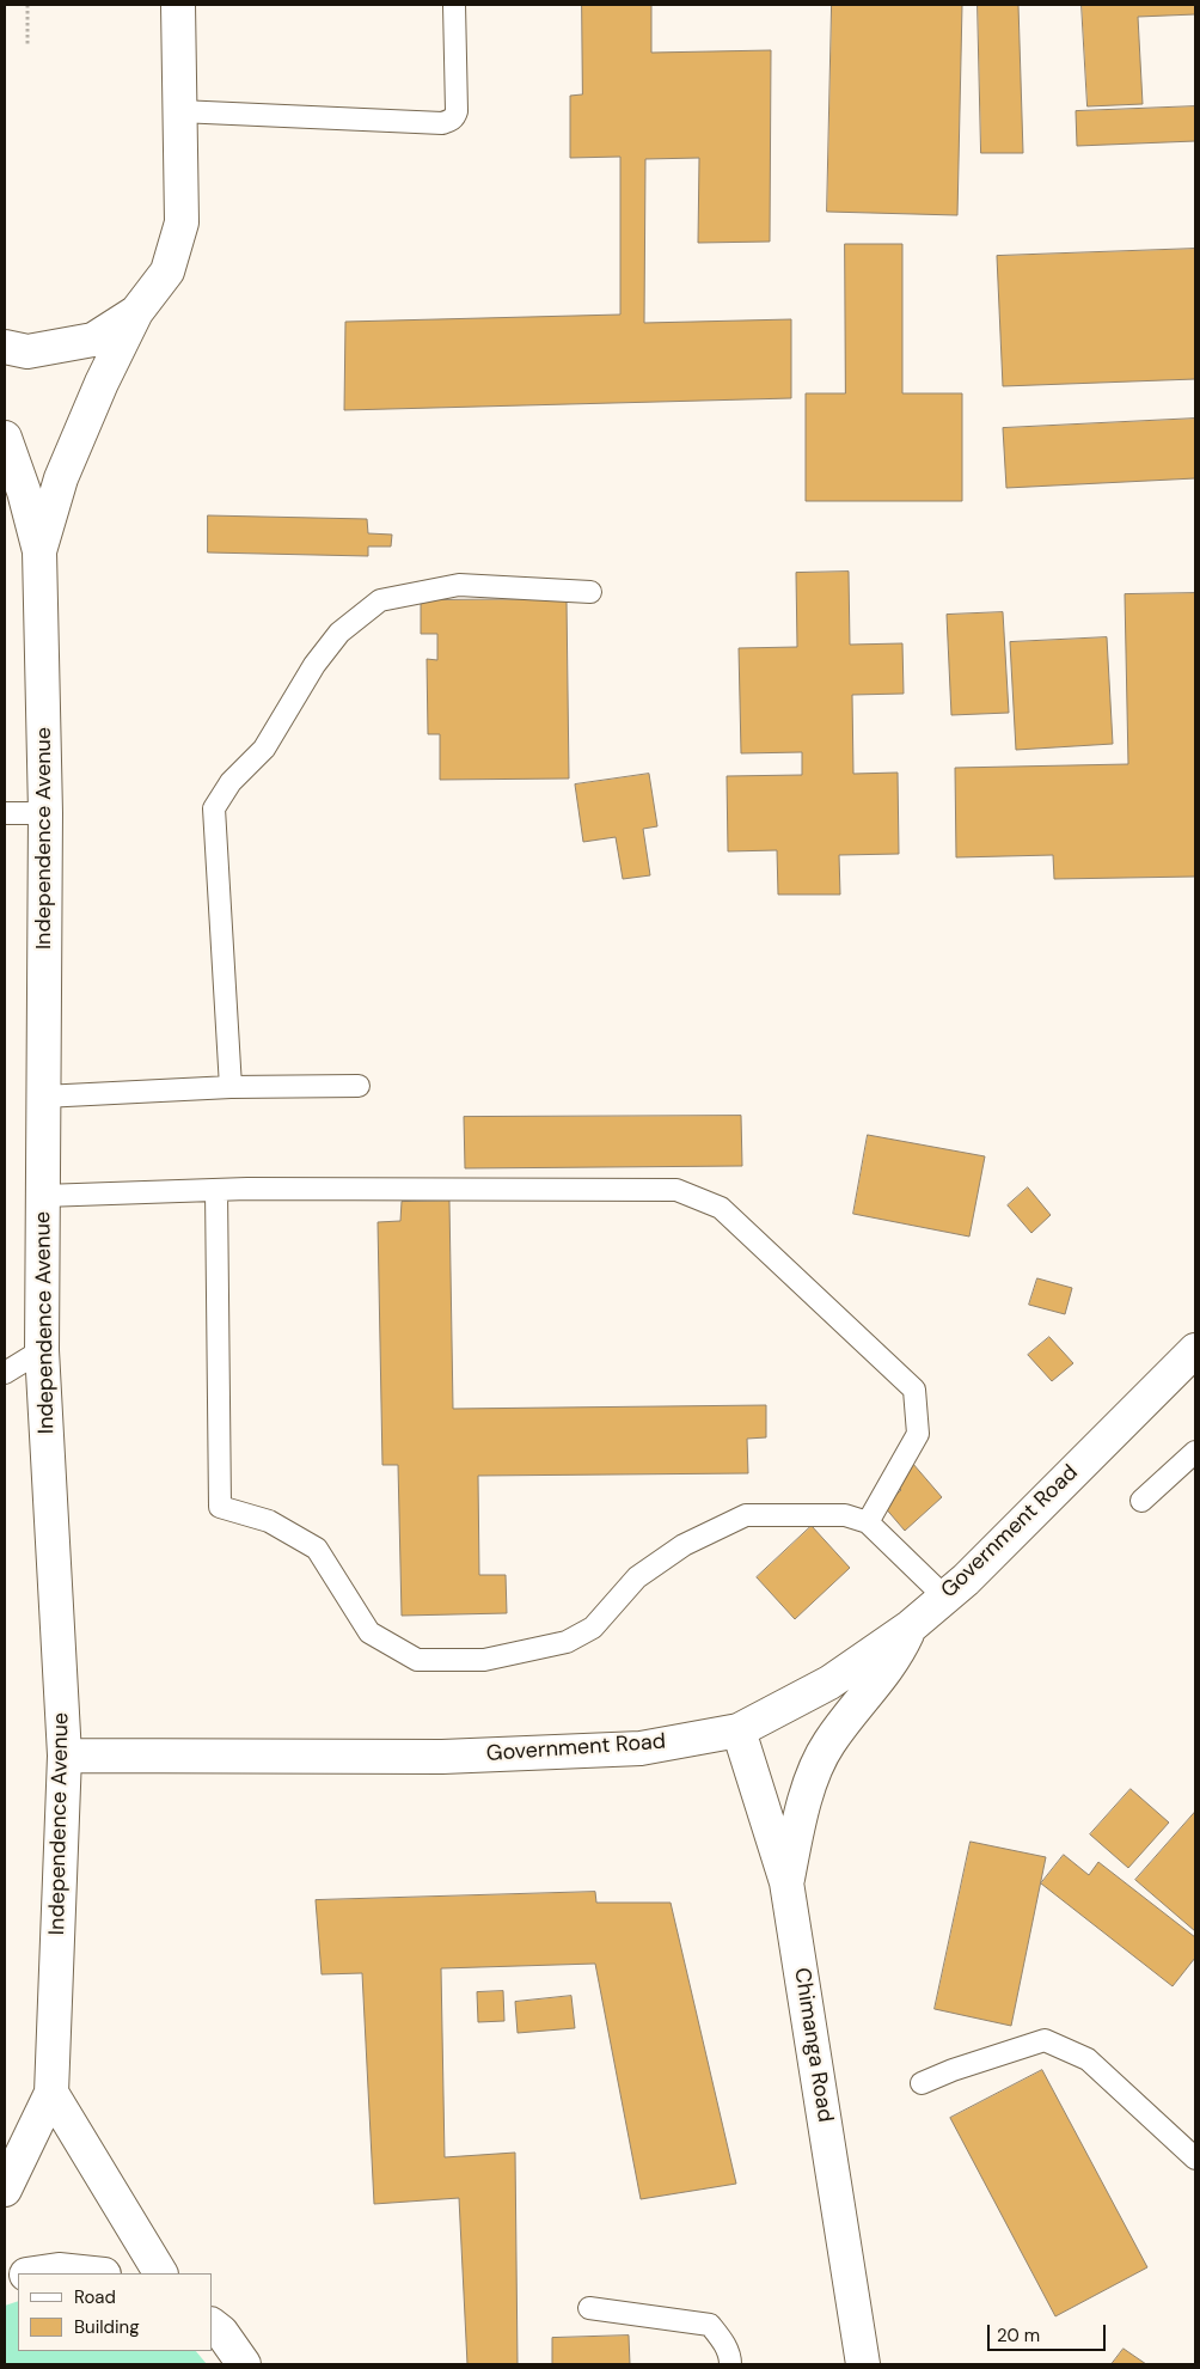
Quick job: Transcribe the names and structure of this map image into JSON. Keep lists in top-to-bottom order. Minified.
{"streets":{"main road":["Independence Avenue","Government Road","Chimanga Road"]},"crossings":[["Independence Avenue","Government Road"],["Government Road","Chimanga Road"]],"legend":["Road","Building"],"scale_bar":"20 m"}
